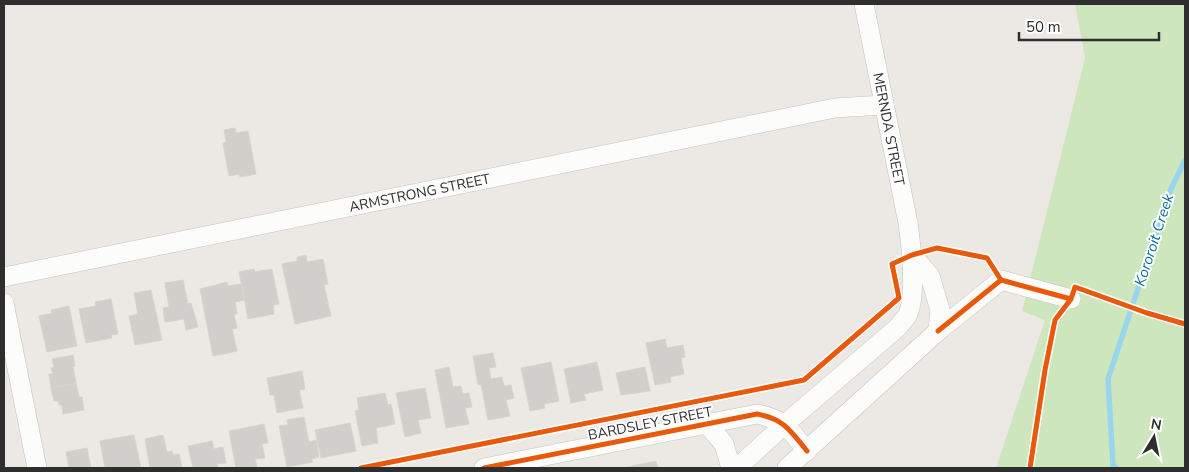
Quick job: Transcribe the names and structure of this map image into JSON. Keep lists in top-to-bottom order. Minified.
{"streets":{"street":["MERNDA STREET","ARMSTRONG STREET","BARDSLEY STREET"]},"crossings":[["MERNDA STREET","ARMSTRONG STREET"],["MERNDA STREET","BARDSLEY STREET"]],"water":["Kororoit Creek"],"scale_bar":"50 m","north":"top"}
